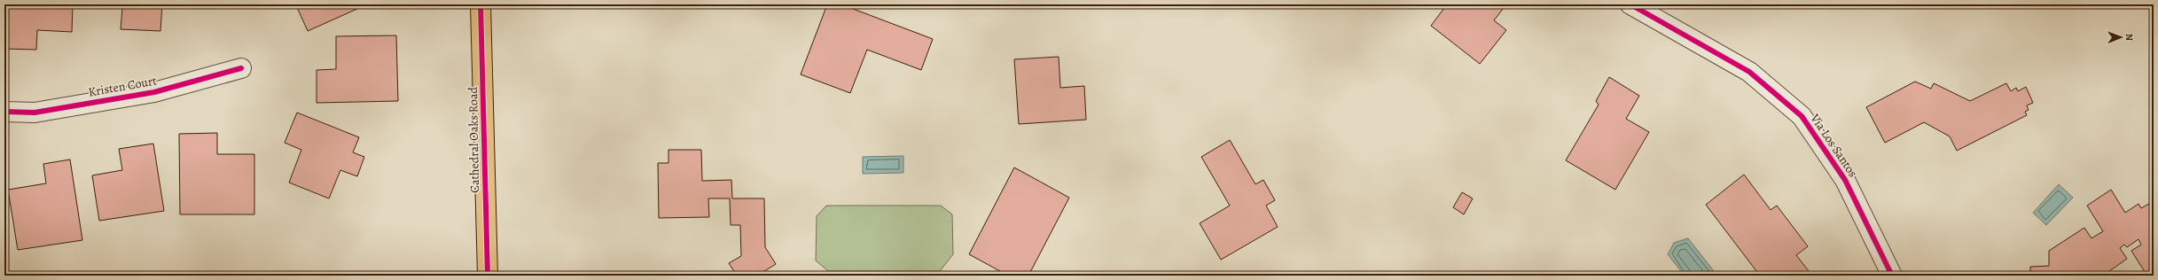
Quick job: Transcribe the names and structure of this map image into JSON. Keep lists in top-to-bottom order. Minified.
{"streets":{"main road":["Cathedral Oaks Road"],"street":["Kristen Court","Via Los Santos"]},"north":"right"}
